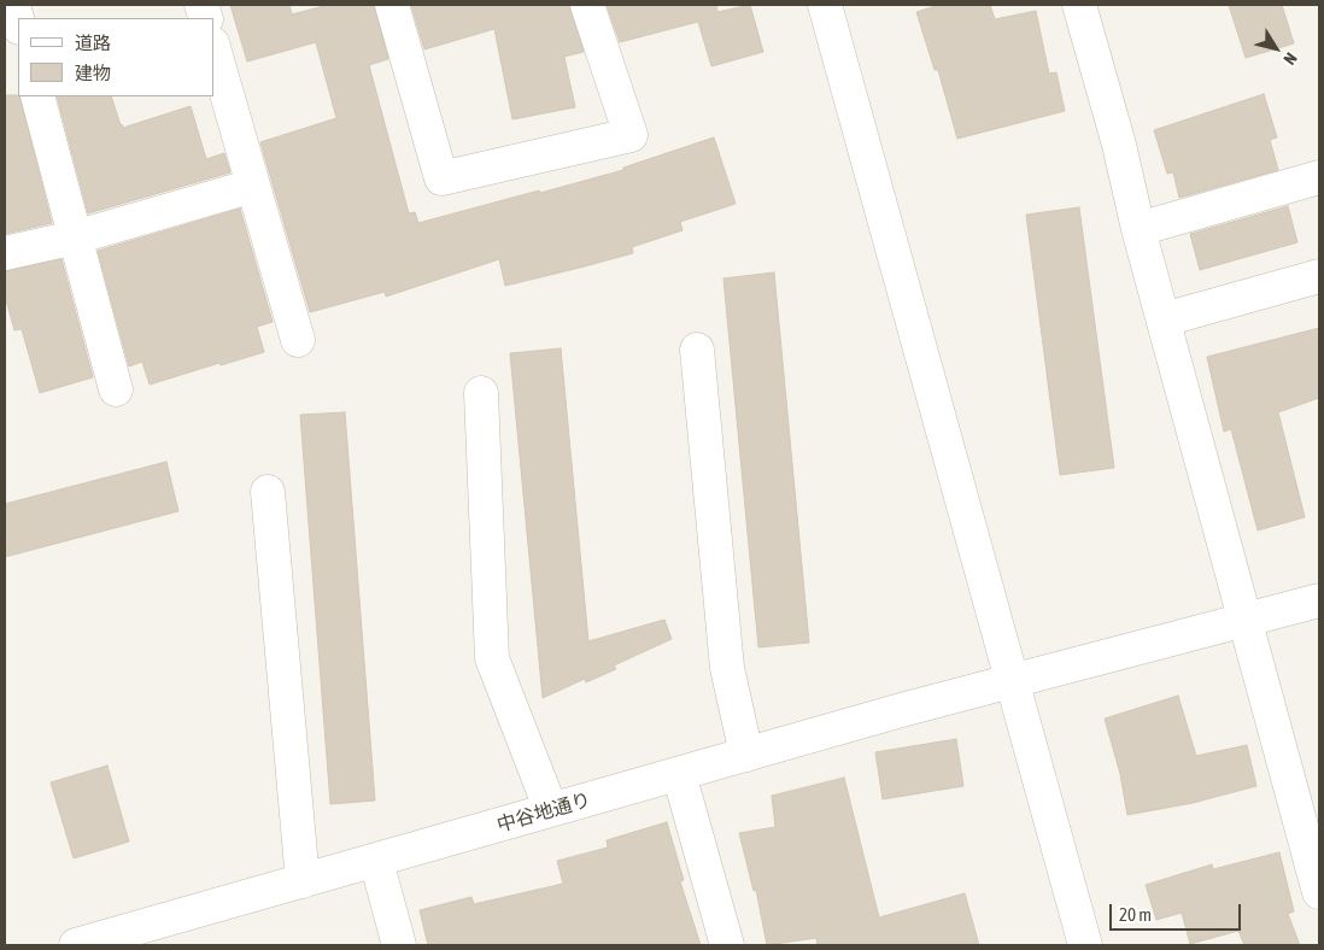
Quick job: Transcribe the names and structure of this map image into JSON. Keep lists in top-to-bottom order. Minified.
{"streets":{"street":["中谷地通り"]},"legend":["道路","建物"],"scale_bar":"20 m","north":"bottom right"}
